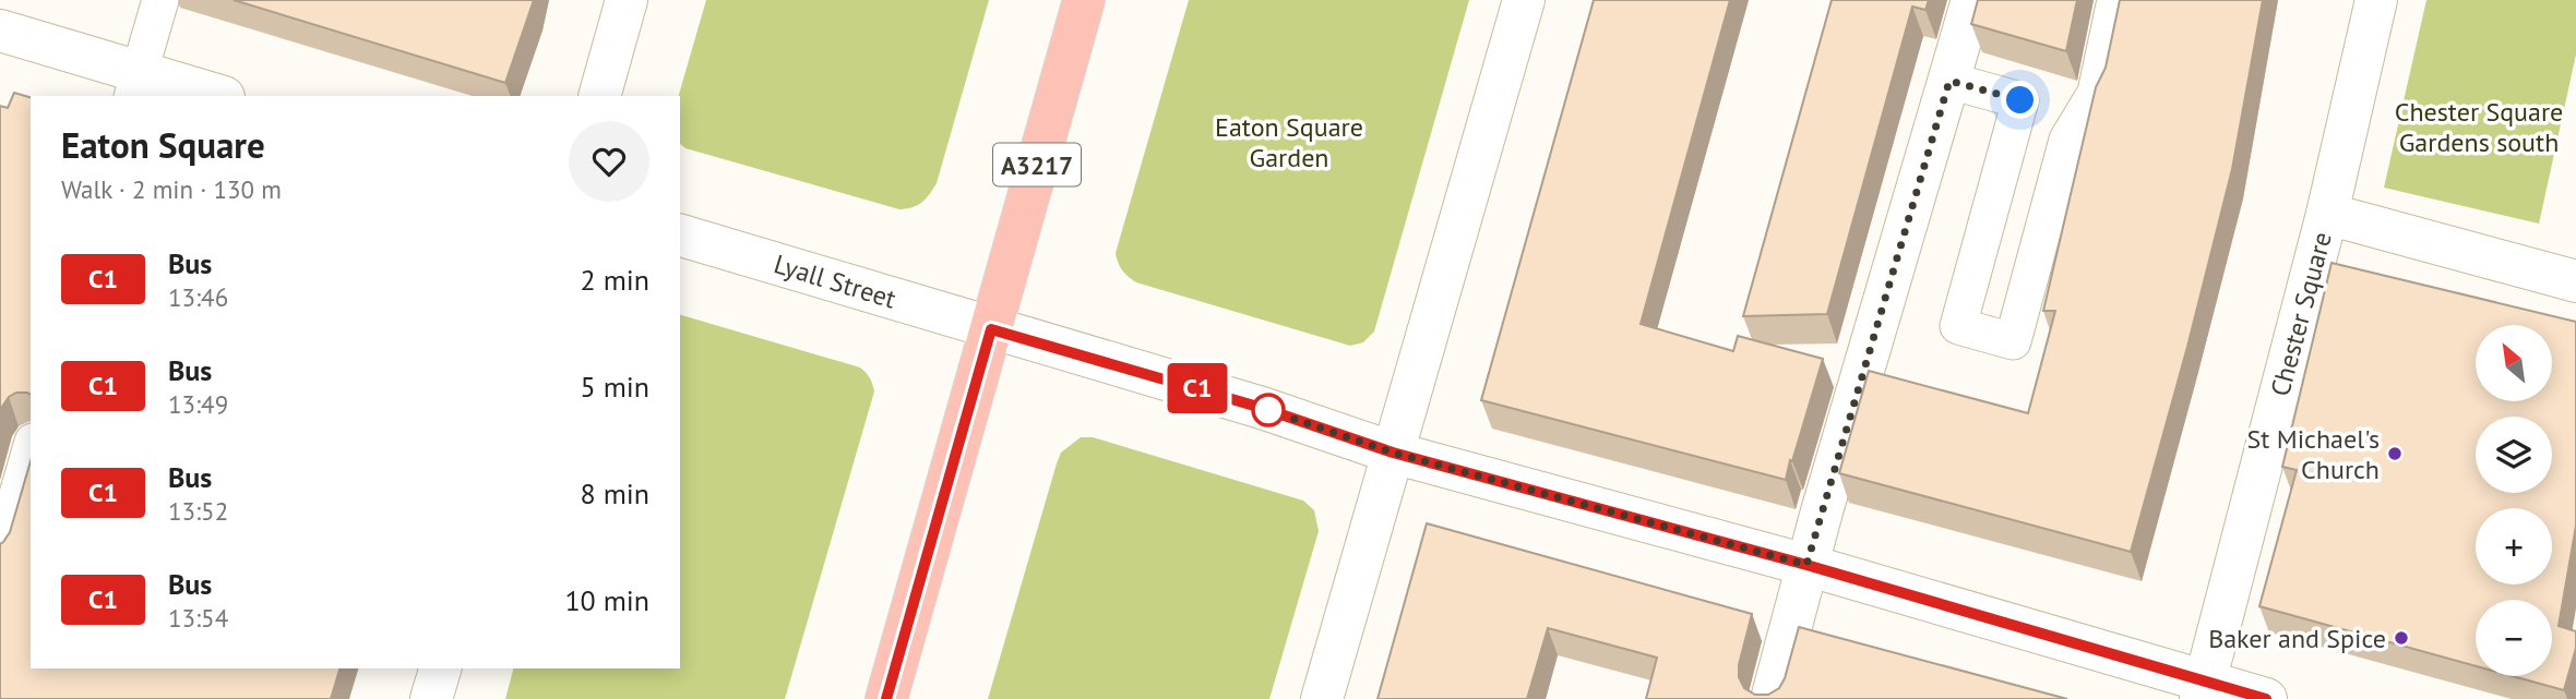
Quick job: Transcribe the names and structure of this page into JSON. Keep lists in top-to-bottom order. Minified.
{"streets":{"main road":["A3217"],"street":["Lyall Street","Chester Square"]},"crossings":[["A3217","Lyall Street"],["Lyall Street","Chester Square"]],"parks":["Chester Square Gardens south","Eaton Square Garden"],"places":["St Michael's Church","Baker and Spice"],"lines":["bus line C1"],"north":"top left","page":{"on_map":"C1","heading":["Eaton Square","Walk · 2 min · 130 m"],"list":[{"mark":"C1","name":"Bus","note":"13:46","value":"2 min"},{"mark":"C1","name":"Bus","note":"13:49","value":"5 min"},{"mark":"C1","name":"Bus","note":"13:52","value":"8 min"},{"mark":"C1","name":"Bus","note":"13:54","value":"10 min"}],"map_buttons":["+","−"]}}
